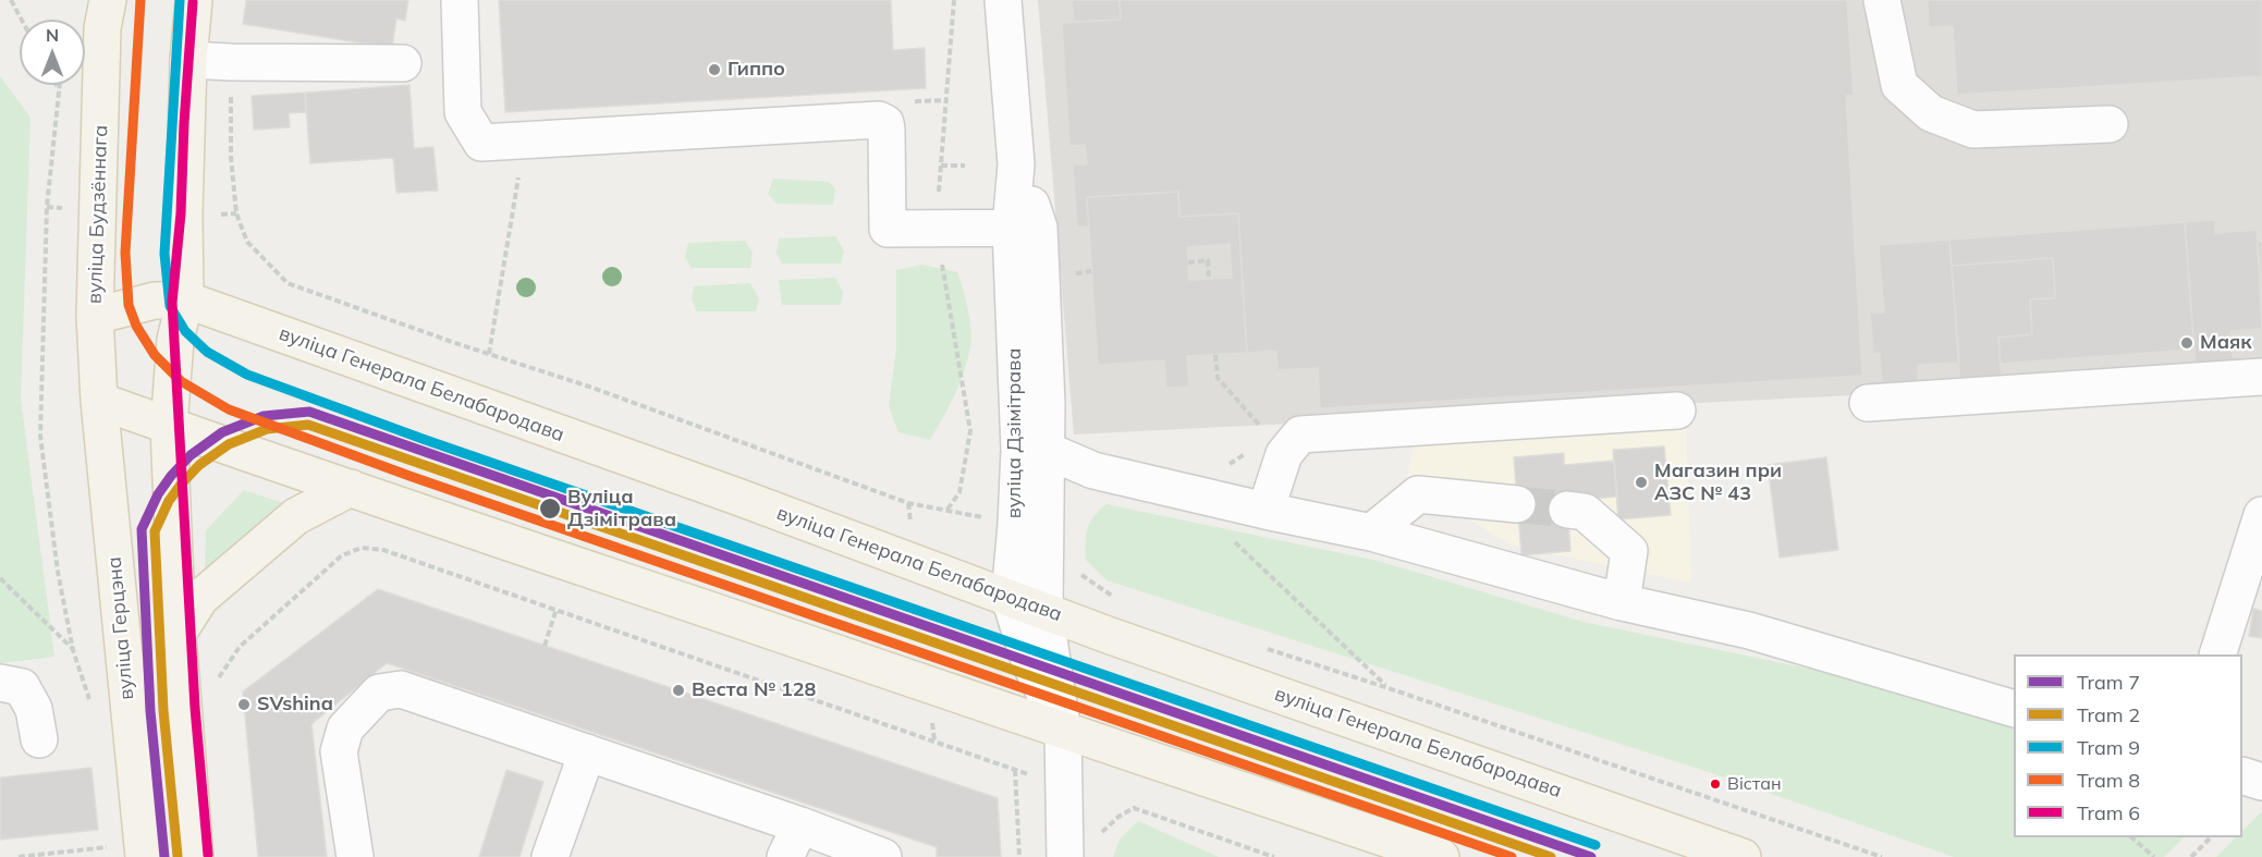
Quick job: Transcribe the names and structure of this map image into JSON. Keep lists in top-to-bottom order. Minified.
{"streets":{"main road":["вуліца Будзённага","вуліца Генерала Белабародава","вуліца Герцэна"],"street":["вуліца Дзімітрава"]},"crossings":[["вуліца Будзённага","вуліца Генерала Белабародава"],["вуліца Будзённага","вуліца Герцэна"],["вуліца Генерала Белабародава","вуліца Дзімітрава"]],"places":["Гиппо","Маяк","Магазин при АЗС № 43","Вуліца Дзімітрава","Веста № 128","SVshina","Вістан"],"lines":["tram line 8","tram line 9","tram line 6","tram line 7","tram line 2"],"legend":["Tram 7","Tram 2","Tram 9","Tram 8","Tram 6"],"north":"top"}
